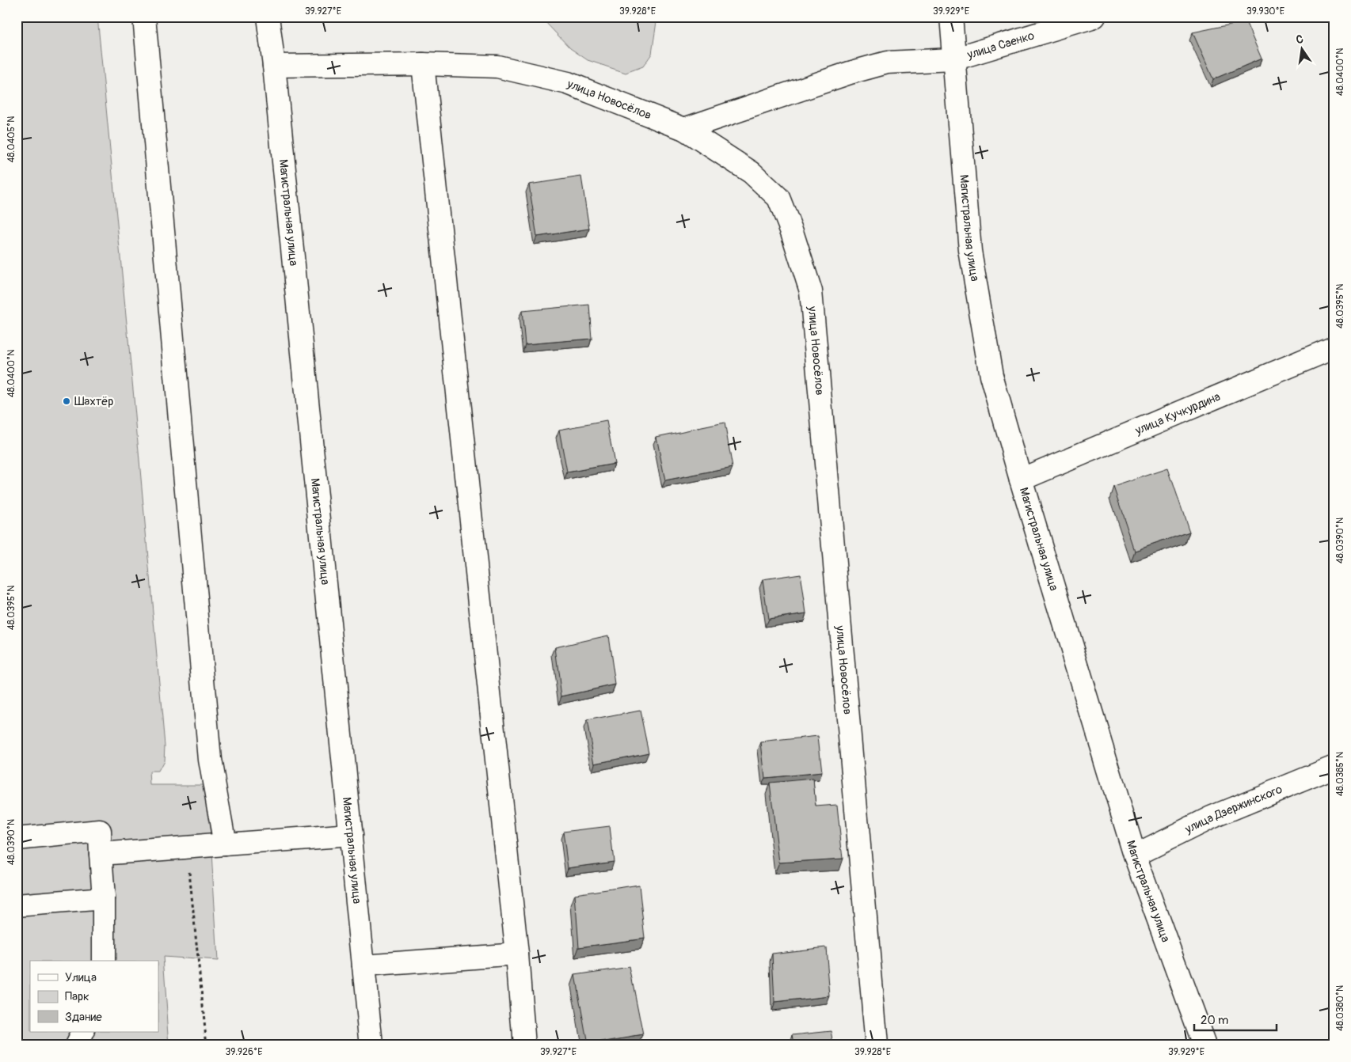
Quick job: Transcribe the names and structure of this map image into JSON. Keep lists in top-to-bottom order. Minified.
{"streets":{"street":["улица Саенко","улица Новосёлов","Магистральная улица","улица Кучкурдина","улица Дзержинского"]},"crossings":[["улица Саенко","улица Новосёлов"],["улица Саенко","Магистральная улица"],["улица Новосёлов","Магистральная улица"],["Магистральная улица","улица Кучкурдина"],["Магистральная улица","улица Дзержинского"]],"places":["Шахтёр"],"legend":["Улица","Парк","Здание"],"scale_bar":"20 m","north":"top","coordinates":["39.927°E","39.928°E","39.929°E","39.930°E","48.0400°N","48.0405°N","48.0395°N","48.0390°N","48.0385°N","48.0380°N","39.926°E"]}
